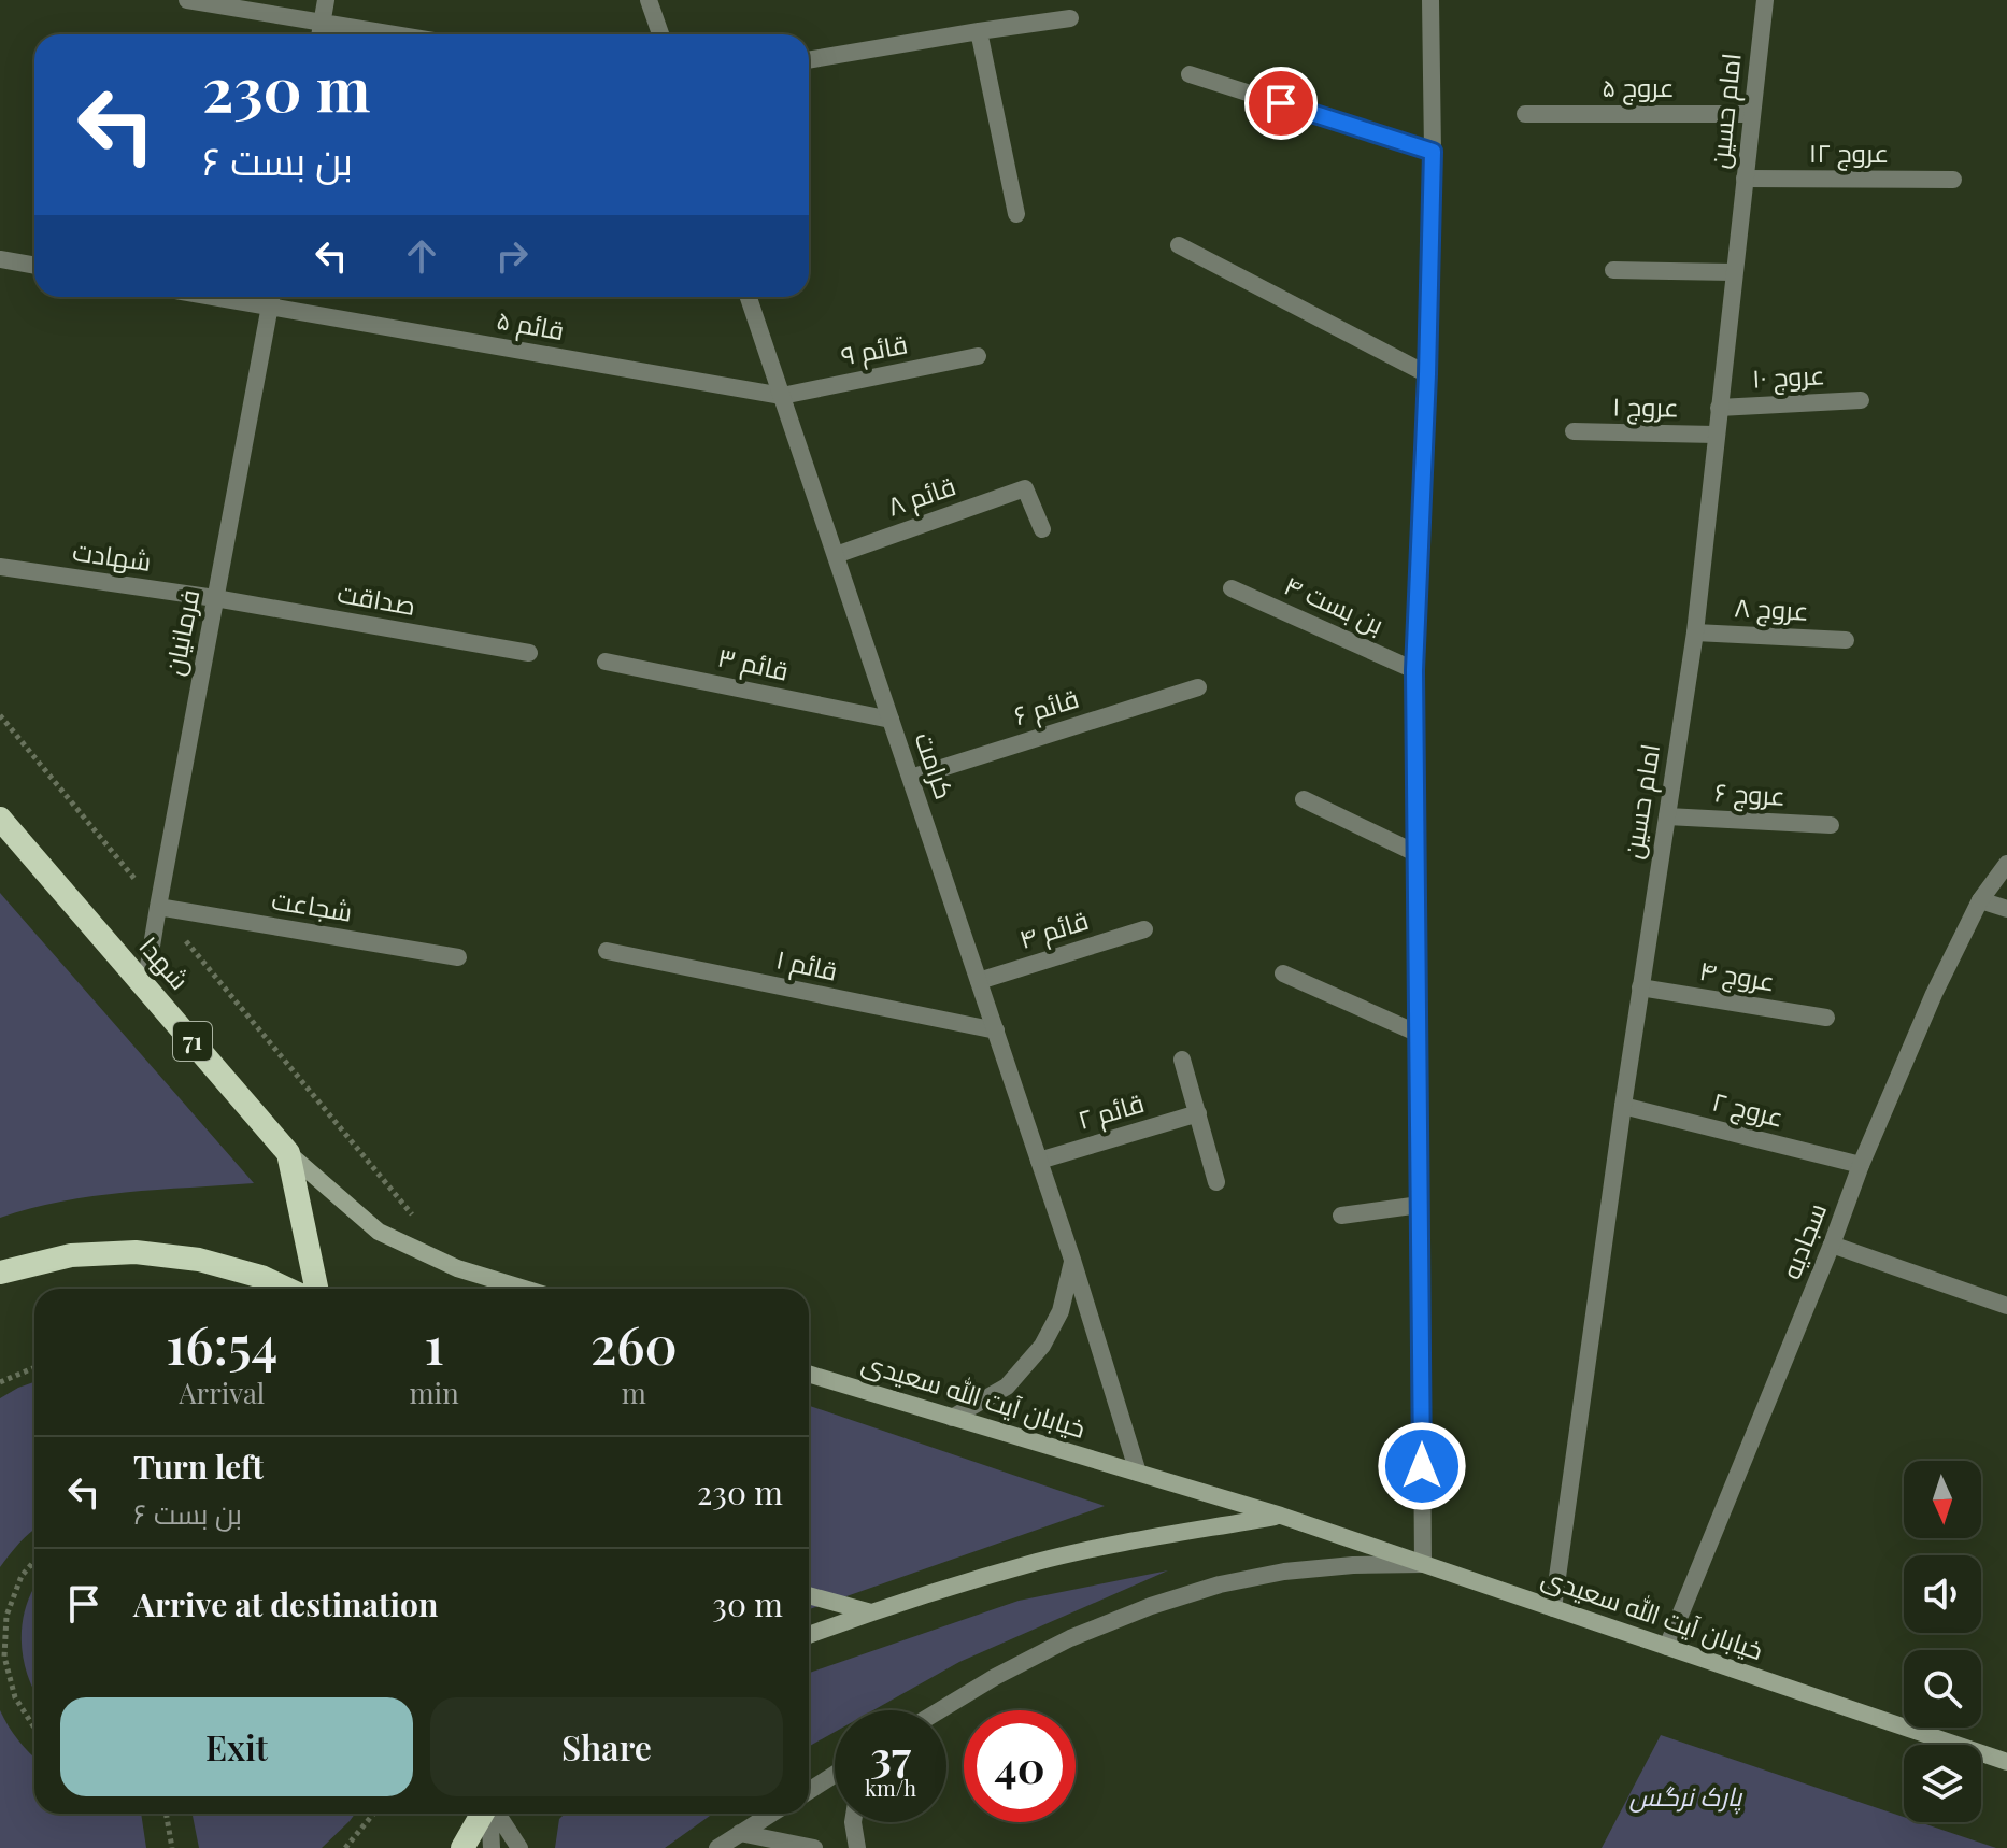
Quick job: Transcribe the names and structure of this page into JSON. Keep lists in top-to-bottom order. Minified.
{"streets":{"highway":["شهدا","71"],"main road":["خیابان آیت الله سعیدی"],"street":["عروج ۵","امام حسین","عروج ۱۲","قائم ۵","قائم ۹","عروج ۱۰","عروج ۱","قائم ۸","شهادت","صداقت","بن بست ۴","عروج ۸","فرمانیان","قائم ۳","قائم ۶","کرامت","عروج ۶","شجاعت","قائم ۴","قائم ۱","عروج ۴","عروج ۲","قائم ۲","سجادیه"]},"crossings":[["عروج ۵","امام حسین"],["امام حسین","عروج ۱۲"],["امام حسین","عروج ۱۰"],["امام حسین","عروج ۱"],["امام حسین","عروج ۸"],["امام حسین","عروج ۶"],["امام حسین","عروج ۴"],["امام حسین","عروج ۲"],["امام حسین","خیابان آیت الله سعیدی"],["قائم ۵","قائم ۹"],["قائم ۵","فرمانیان"],["قائم ۵","کرامت"],["قائم ۹","کرامت"],["قائم ۸","کرامت"],["شهادت","صداقت"],["شهادت","فرمانیان"],["صداقت","فرمانیان"],["فرمانیان","شجاعت"],["فرمانیان","شهدا"],["قائم ۳","کرامت"],["قائم ۶","کرامت"],["کرامت","قائم ۴"],["کرامت","قائم ۱"],["کرامت","قائم ۲"],["کرامت","خیابان آیت الله سعیدی"],["عروج ۲","سجادیه"],["سجادیه","خیابان آیت الله سعیدی"]],"parks":["پارک نرگس"],"north":"bottom","page":{"turn":["230 m","بن بست ۶"],"eta":["16:54","Arrival","1","min","260","m"],"list":[{"name":"Turn left","note":"بن بست ۶","value":"230 m"},{"name":"Arrive at destination","value":"30 m"}],"buttons":["Exit","Share"],"speed":"37 km/h","limit":"40"}}
